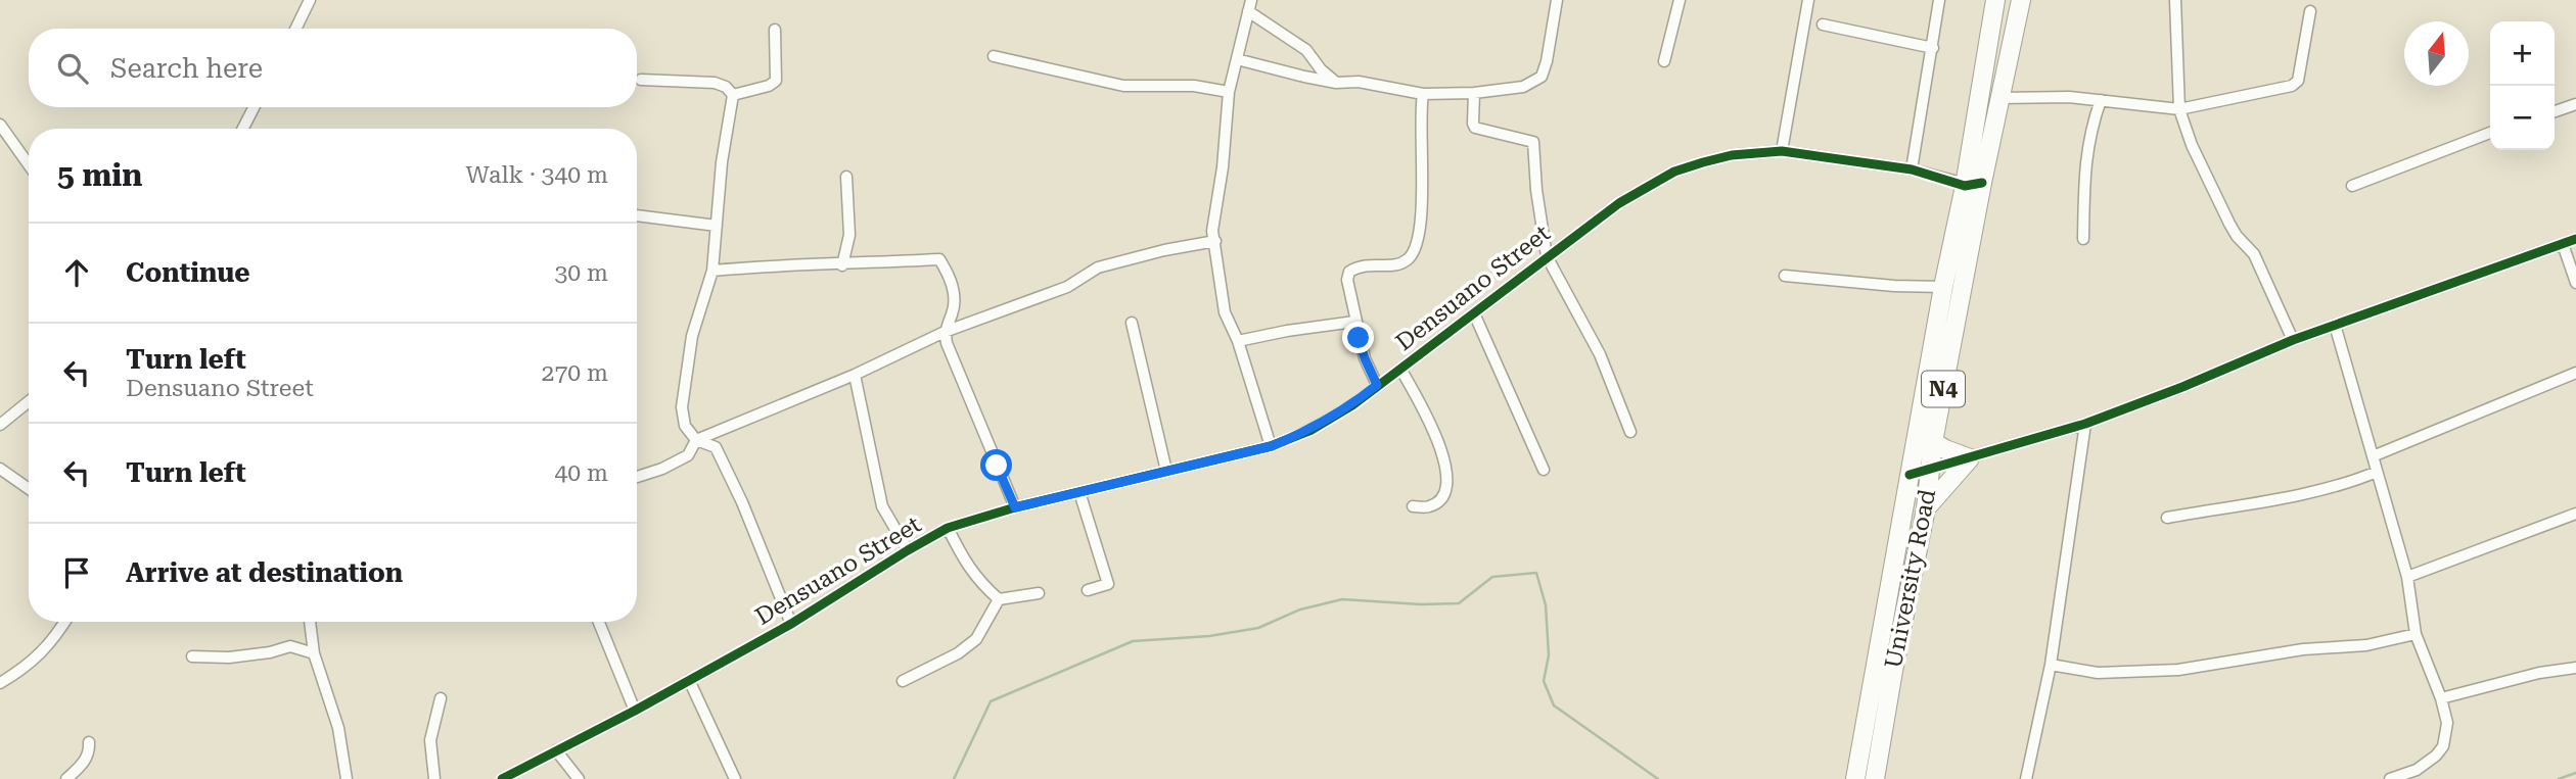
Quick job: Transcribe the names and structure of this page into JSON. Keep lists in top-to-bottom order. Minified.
{"streets":{"highway":["N4","University Road"],"street":["Densuano Street"]},"crossings":[["Densuano Street","University Road"]],"north":"top","page":{"map_buttons":["+","−"],"search":"Search here","heading":["5 min","Walk · 340 m"],"list":[["Continue","30 m"],["Turn left","Densuano Street","270 m"],["Turn left","40 m"],"Arrive at destination"]}}
